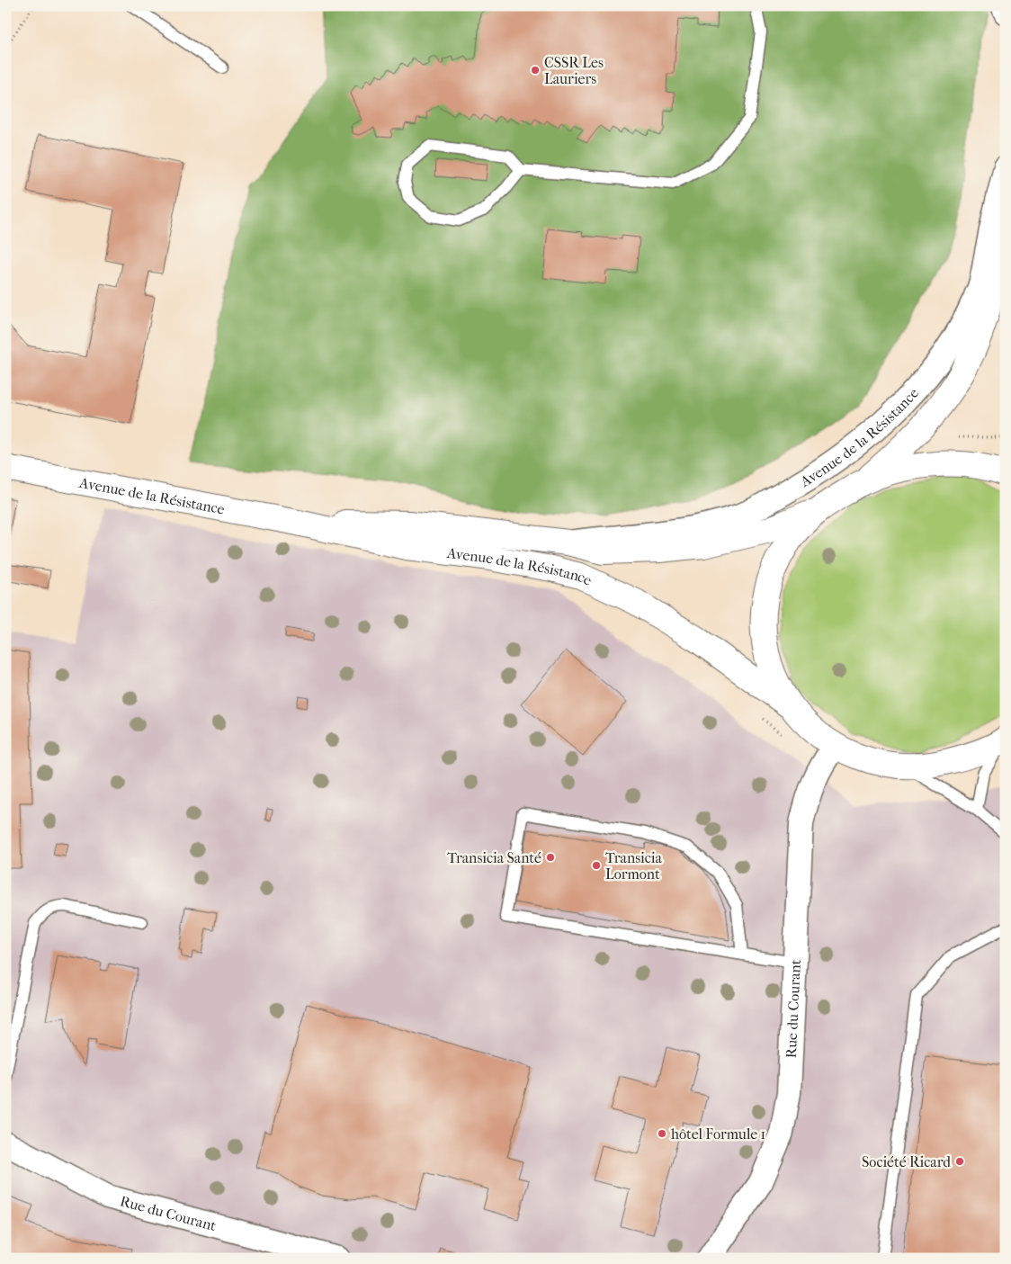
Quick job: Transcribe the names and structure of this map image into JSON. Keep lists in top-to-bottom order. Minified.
{"streets":{"main road":["Avenue de la Résistance"],"street":["Rue du Courant"]},"places":["CSSR Les Lauriers","Transicia Santé","Transicia Lormont","hôtel Formule 1","Société Ricard"]}
